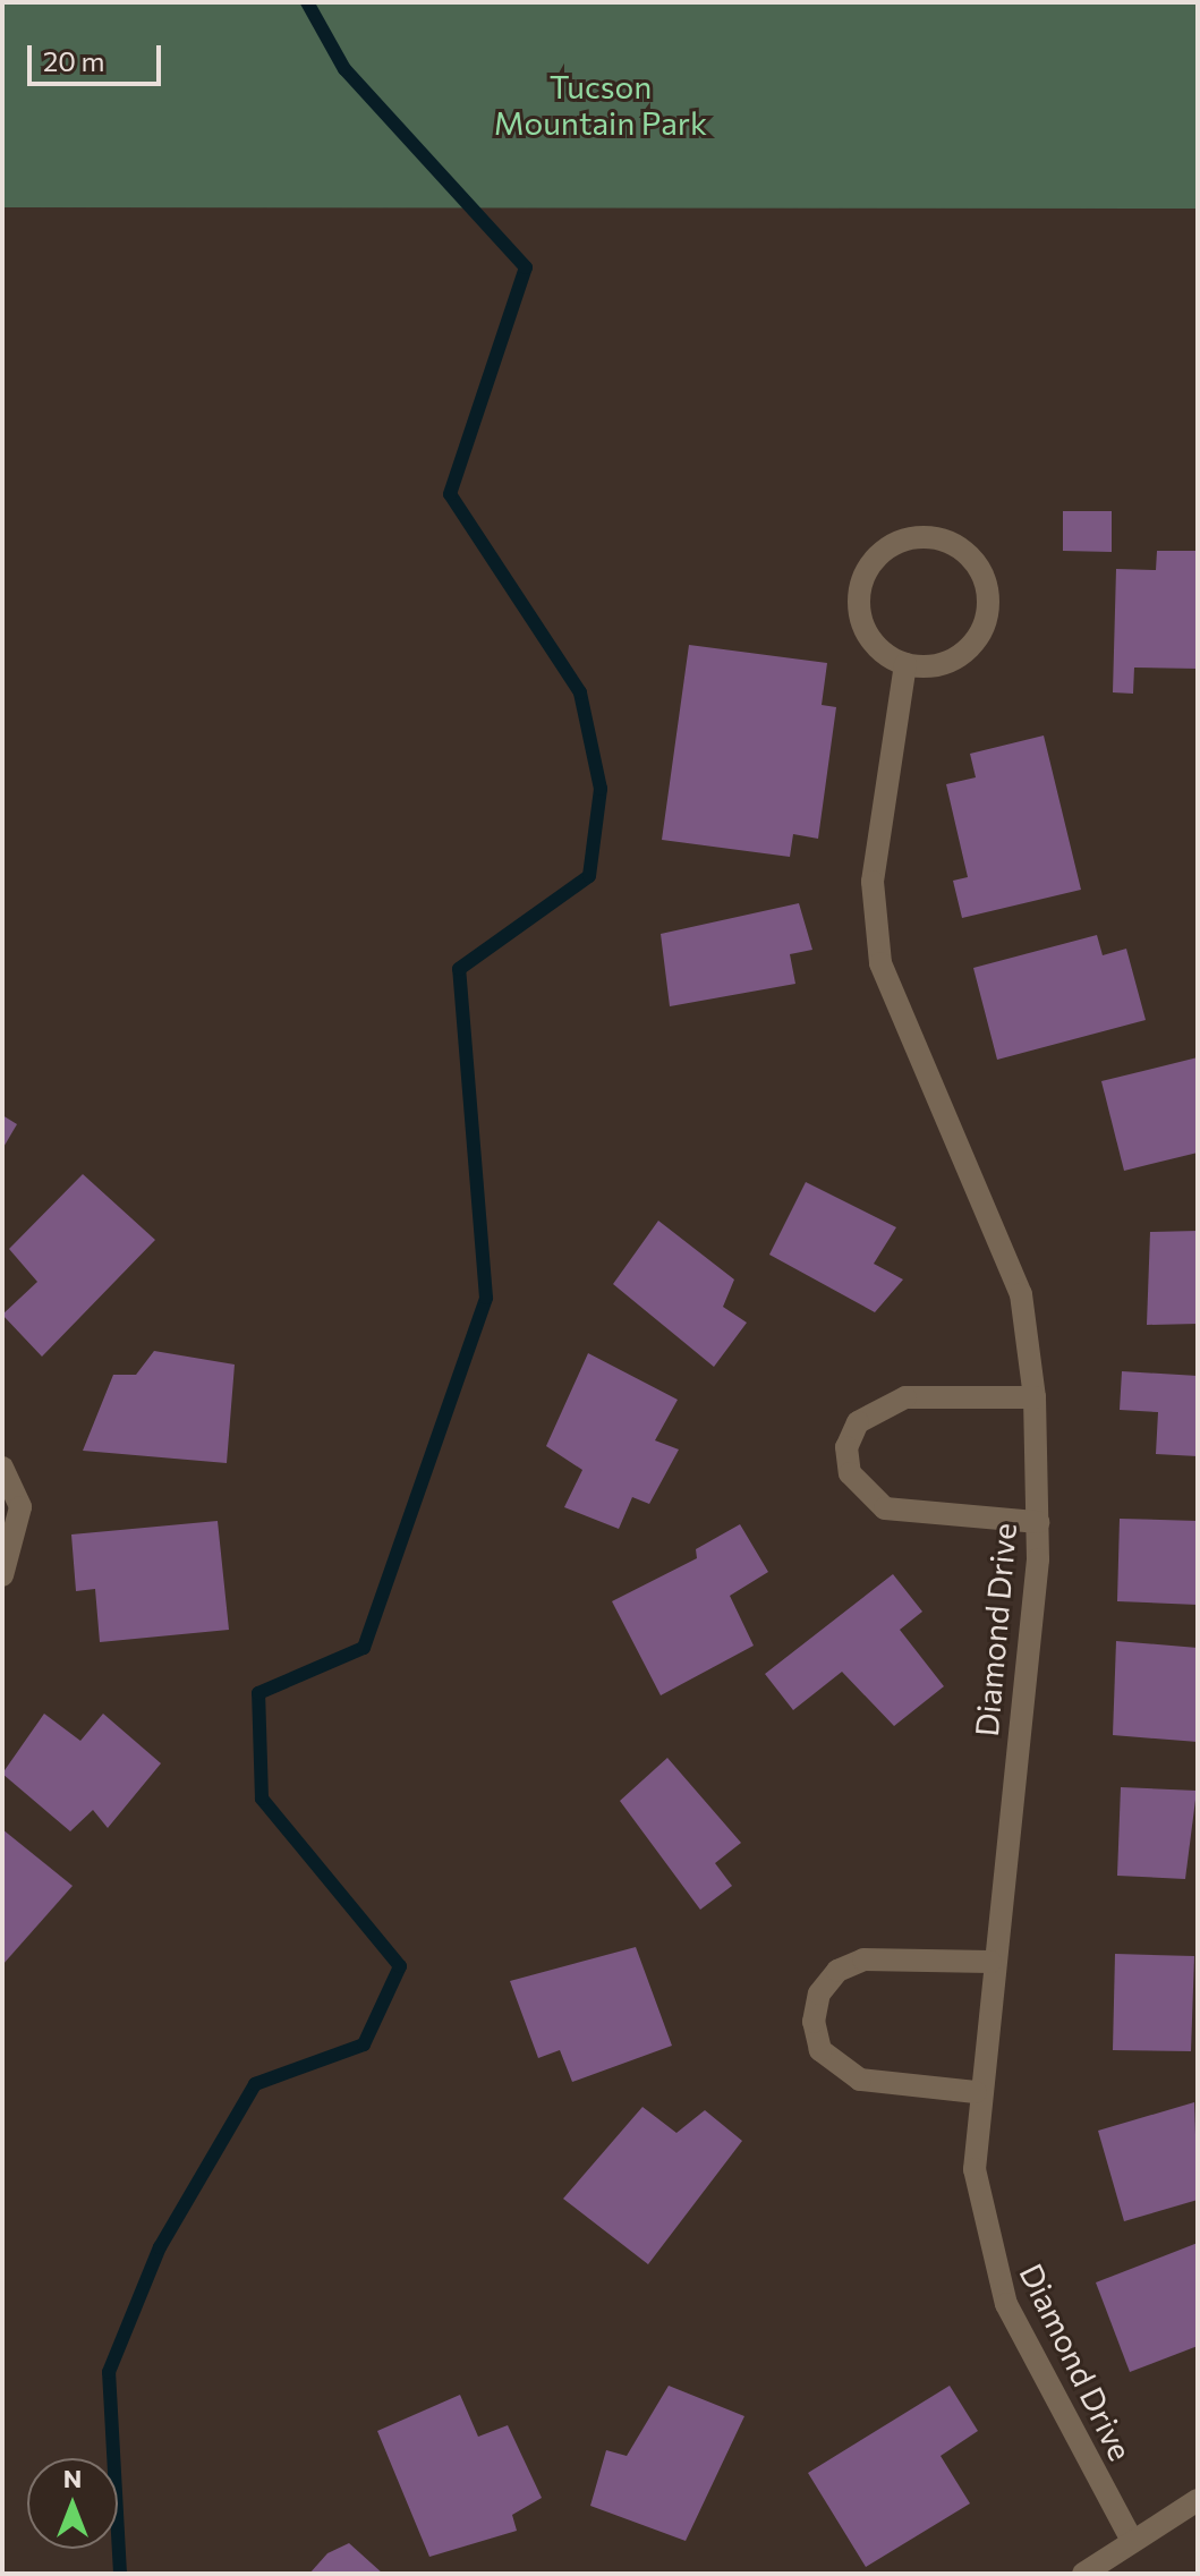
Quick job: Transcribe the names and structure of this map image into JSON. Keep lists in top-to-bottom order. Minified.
{"streets":{"street":["Diamond Drive"]},"parks":["Tucson Mountain Park"],"scale_bar":"20 m","north":"top"}
